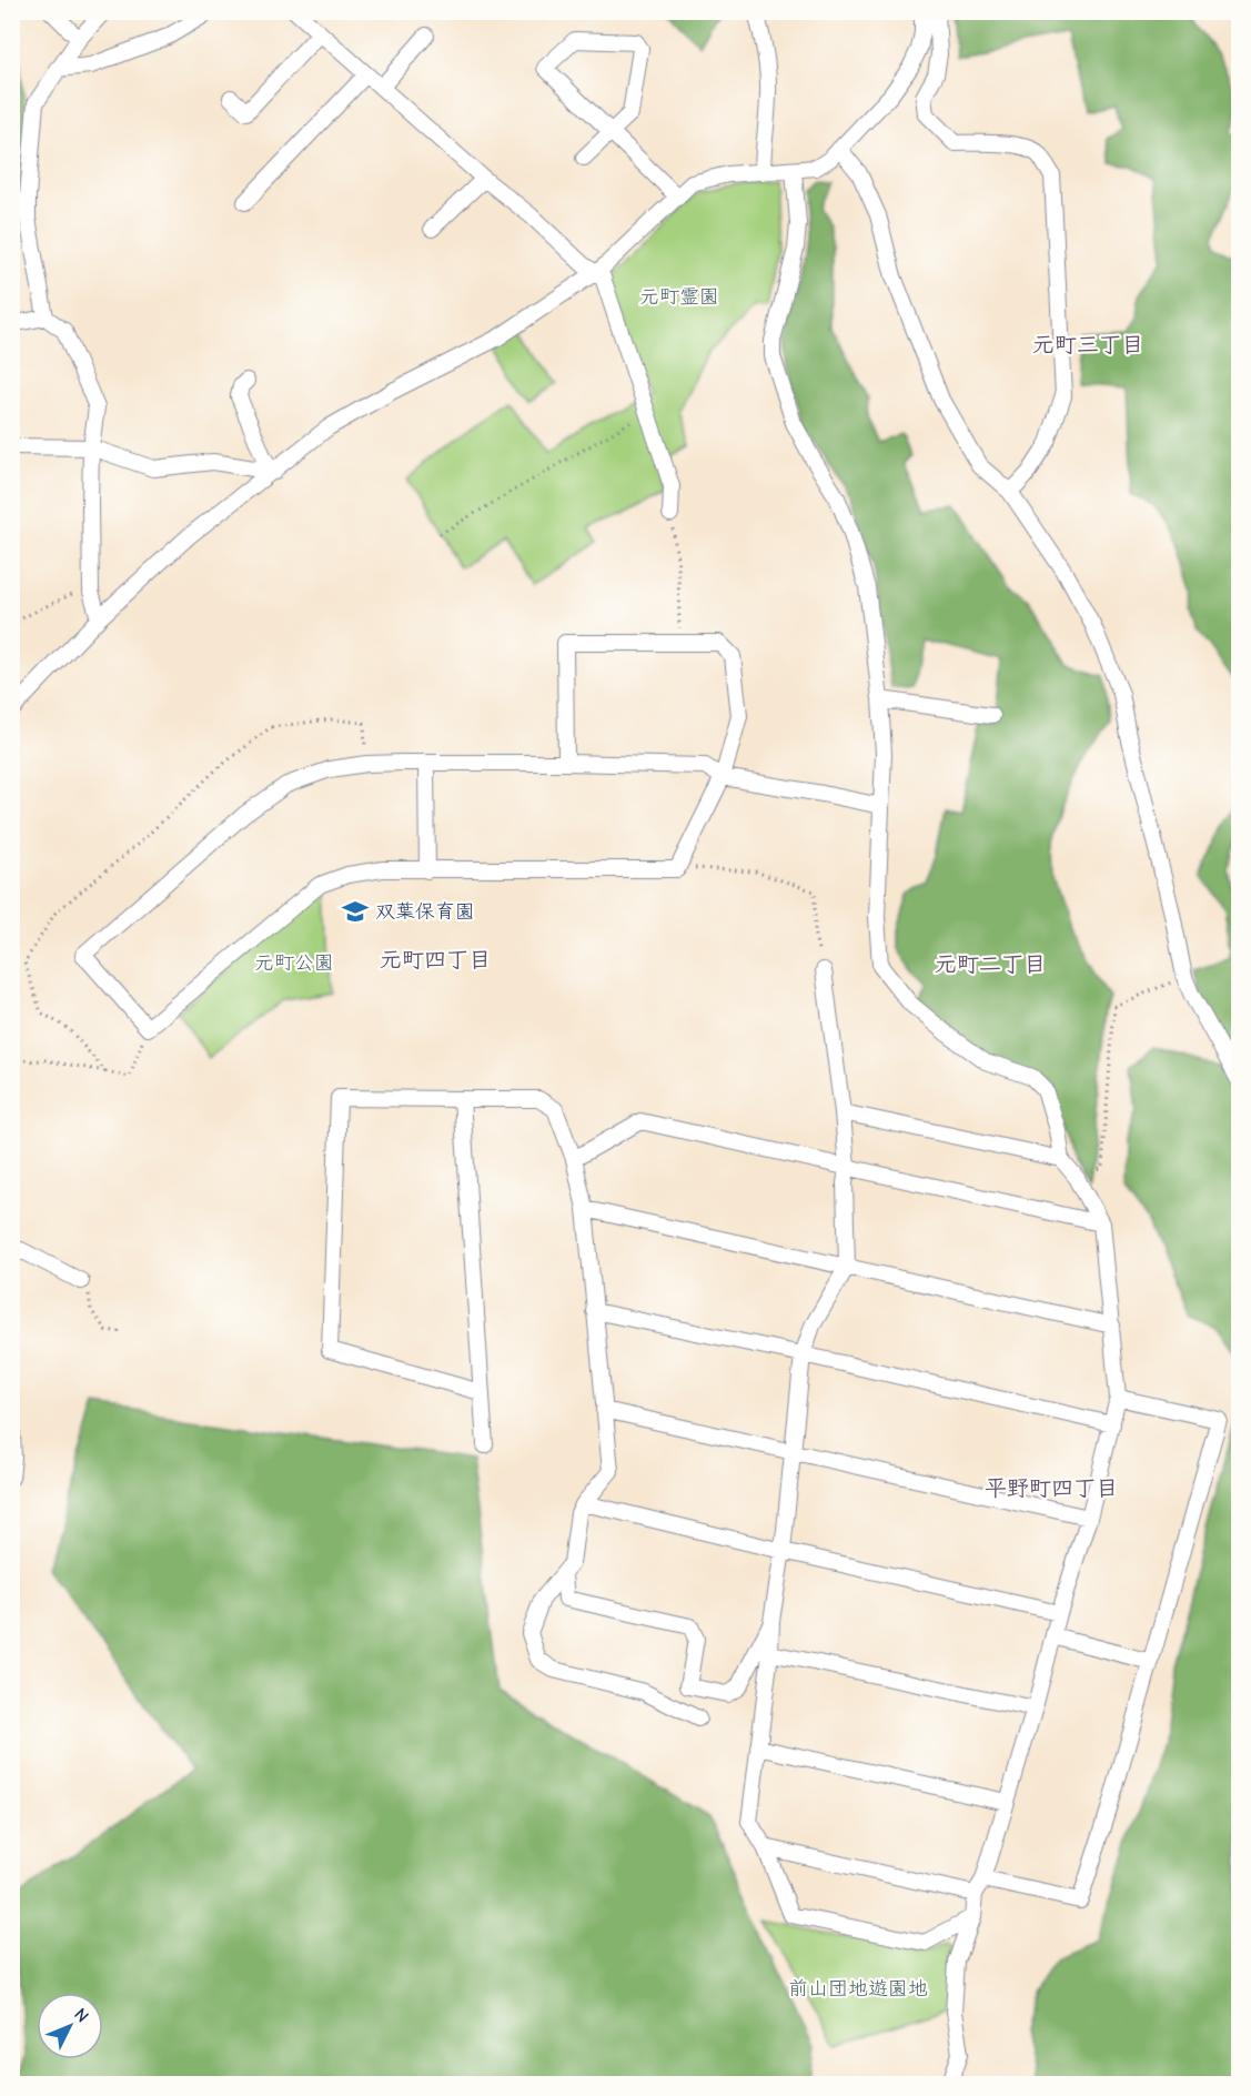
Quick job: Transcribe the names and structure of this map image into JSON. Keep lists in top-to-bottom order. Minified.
{"districts":["元町三丁目","元町四丁目","元町二丁目","平野町四丁目"],"parks":["元町霊園","元町公園","前山団地遊園地"],"places":{"school or university":["双葉保育園"]},"north":"top right"}
